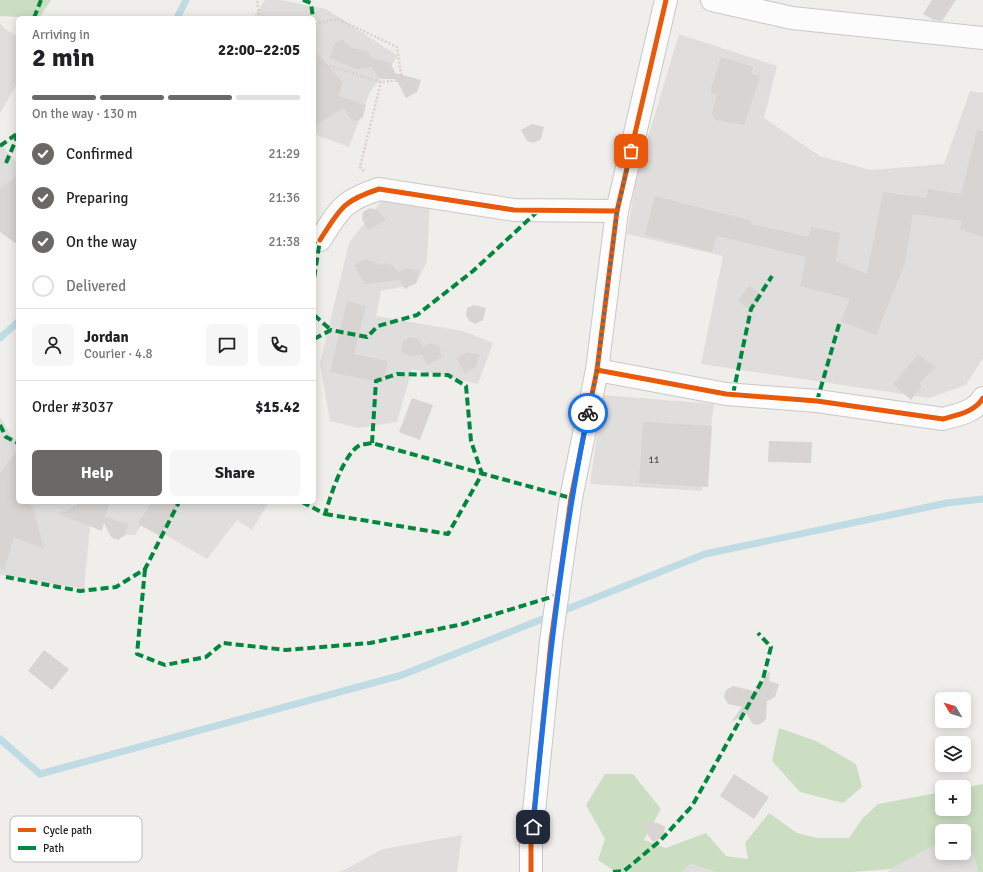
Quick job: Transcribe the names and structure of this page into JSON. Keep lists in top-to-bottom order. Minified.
{"house_numbers":["11"],"legend":["Cycle path","Path"],"north":"top left","page":{"heading":["2 min","Arriving in","22:00–22:05"],"panel":["Jordan","Courier · 4.8","Order #3037","$15.42"],"bar":"On the way · 130 m","list":[["Confirmed","21:29"],["Preparing","21:36"],["On the way","21:38"],"Delivered"],"buttons":["Help","Share"],"map_buttons":["+","−"]}}
